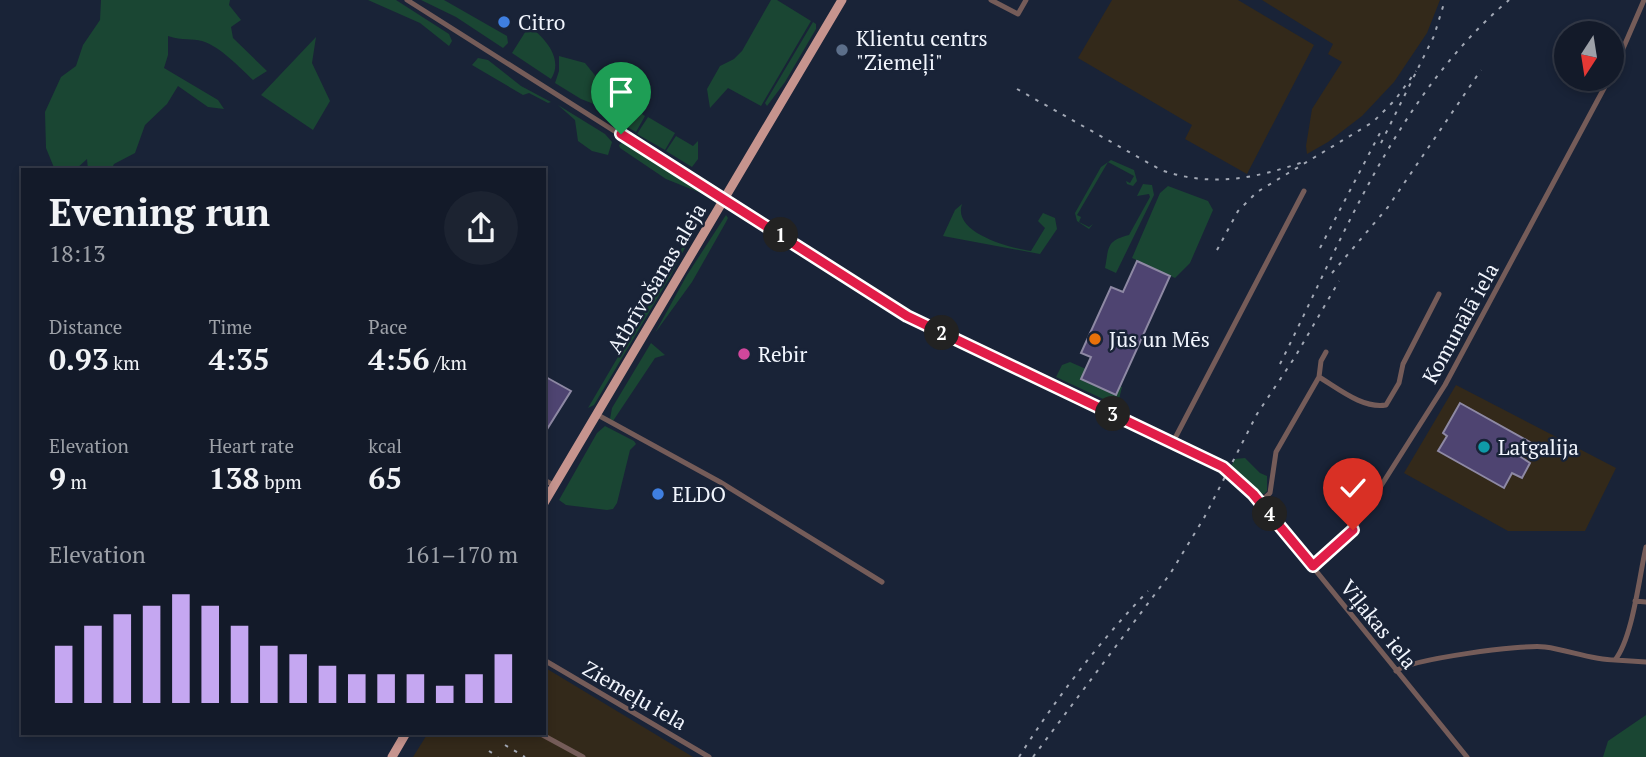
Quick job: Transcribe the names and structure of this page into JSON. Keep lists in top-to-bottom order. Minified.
{"streets":{"main road":["Atbrīvošanas aleja"],"street":["Komunālā iela","Viļakas iela","Ziemeļu iela"]},"crossings":[["Atbrīvošanas aleja","Viļakas iela"],["Komunālā iela","Viļakas iela"]],"places":["Citro","Klientu centrs \"Ziemeļi\"","Jūs un Mēs","Rebir","Latgalija","ELDO"],"north":"bottom","page":{"heading":["Evening run","18:13"],"pins":["1","2","3","4"],"stats":[["Distance","0.93 km"],["Time","4:35"],["Pace","4:56 /km"],["Elevation","9 m"],["Heart rate","138 bpm"],["kcal","65"]],"chart":["Elevation","161–170 m"]}}
